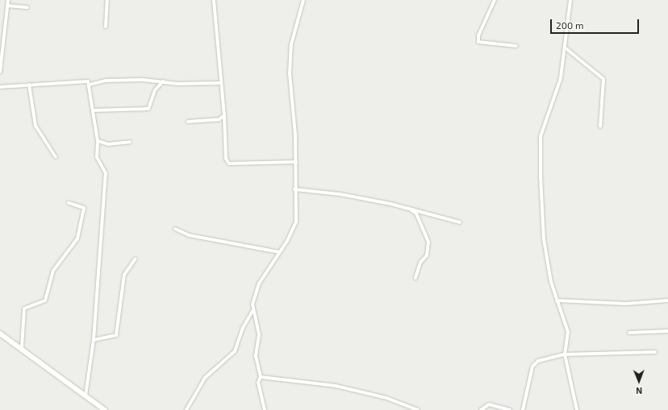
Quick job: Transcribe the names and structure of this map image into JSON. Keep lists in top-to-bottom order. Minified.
{"scale_bar":"200 m","north":"bottom"}
